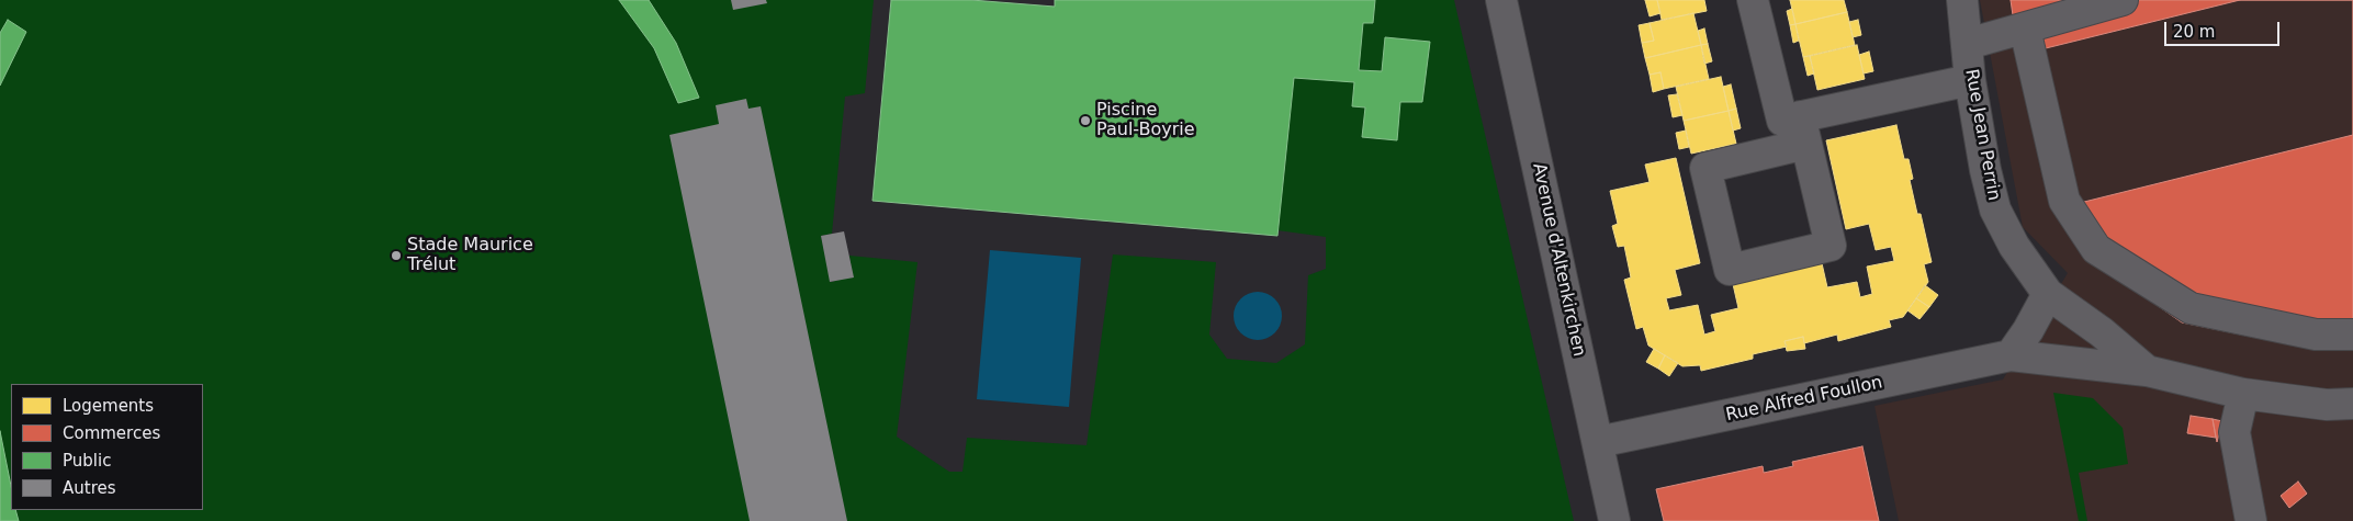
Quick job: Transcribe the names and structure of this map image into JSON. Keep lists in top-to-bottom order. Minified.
{"streets":{"street":["Rue Jean Perrin","Avenue d'Altenkirchen","Rue Alfred Foullon"]},"crossings":[["Rue Jean Perrin","Rue Alfred Foullon"],["Avenue d'Altenkirchen","Rue Alfred Foullon"]],"places":["Piscine Paul-Boyrie","Stade Maurice Trélut"],"legend":["Logements","Commerces","Public","Autres"],"scale_bar":"20 m"}
